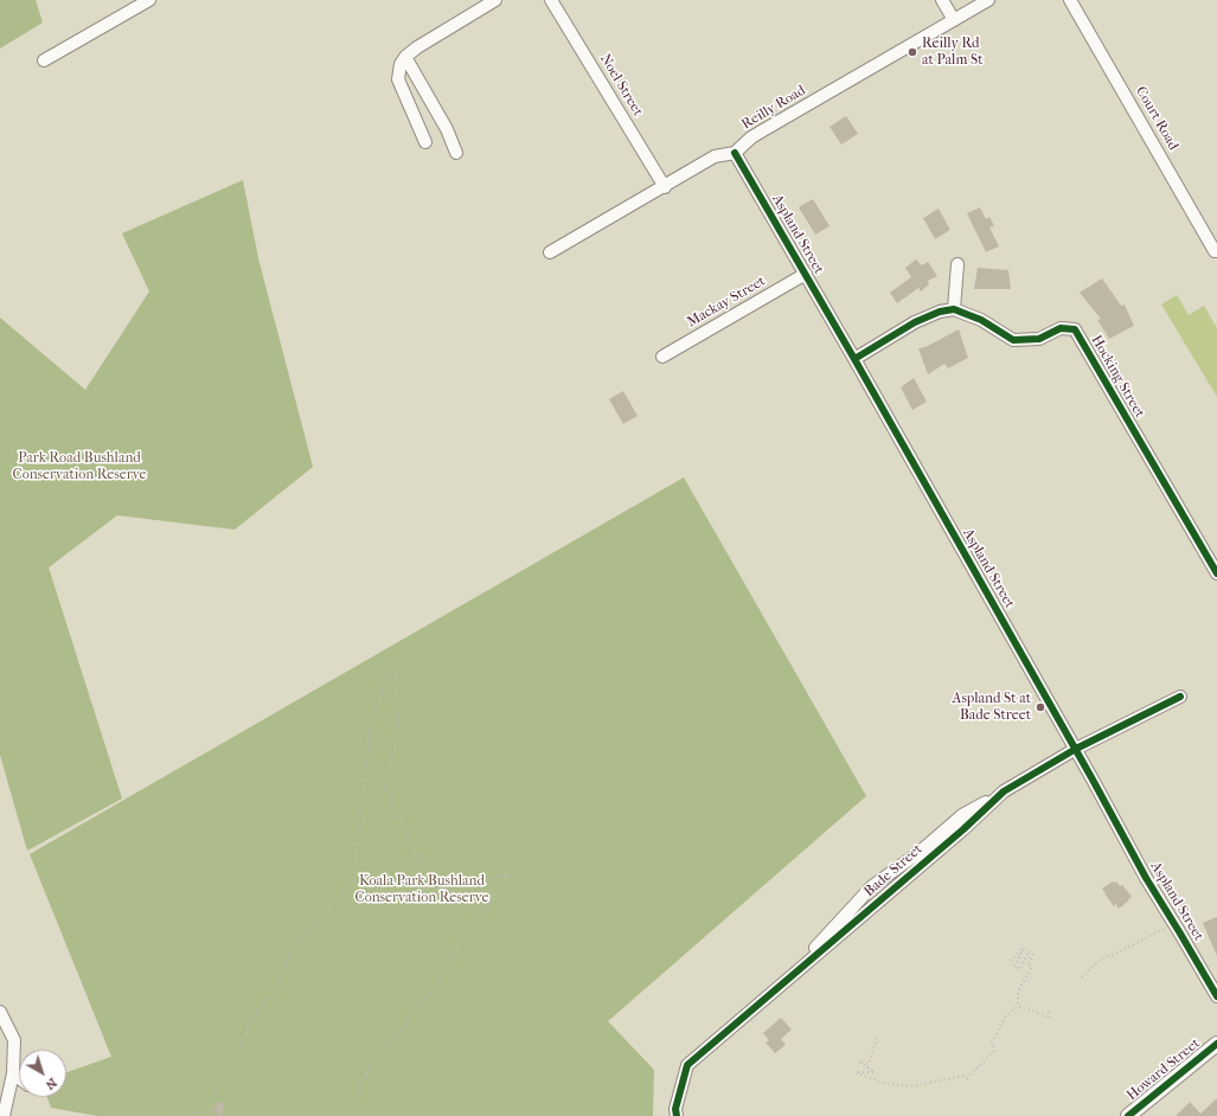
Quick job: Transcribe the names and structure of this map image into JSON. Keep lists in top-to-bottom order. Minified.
{"streets":{"main road":["Howard Street"],"street":["Noel Street","Reilly Road","Court Road","Aspland Street","Mackay Street","Hocking Street","Bade Street"]},"crossings":[["Noel Street","Reilly Road"],["Reilly Road","Aspland Street"],["Aspland Street","Mackay Street"],["Aspland Street","Bade Street"]],"parks":["Park Road Bushland Conservation Reserve","Koala Park Bushland Conservation Reserve"],"places":["Reilly Rd at Palm St","Aspland St at Bade Street"],"north":"bottom right"}
